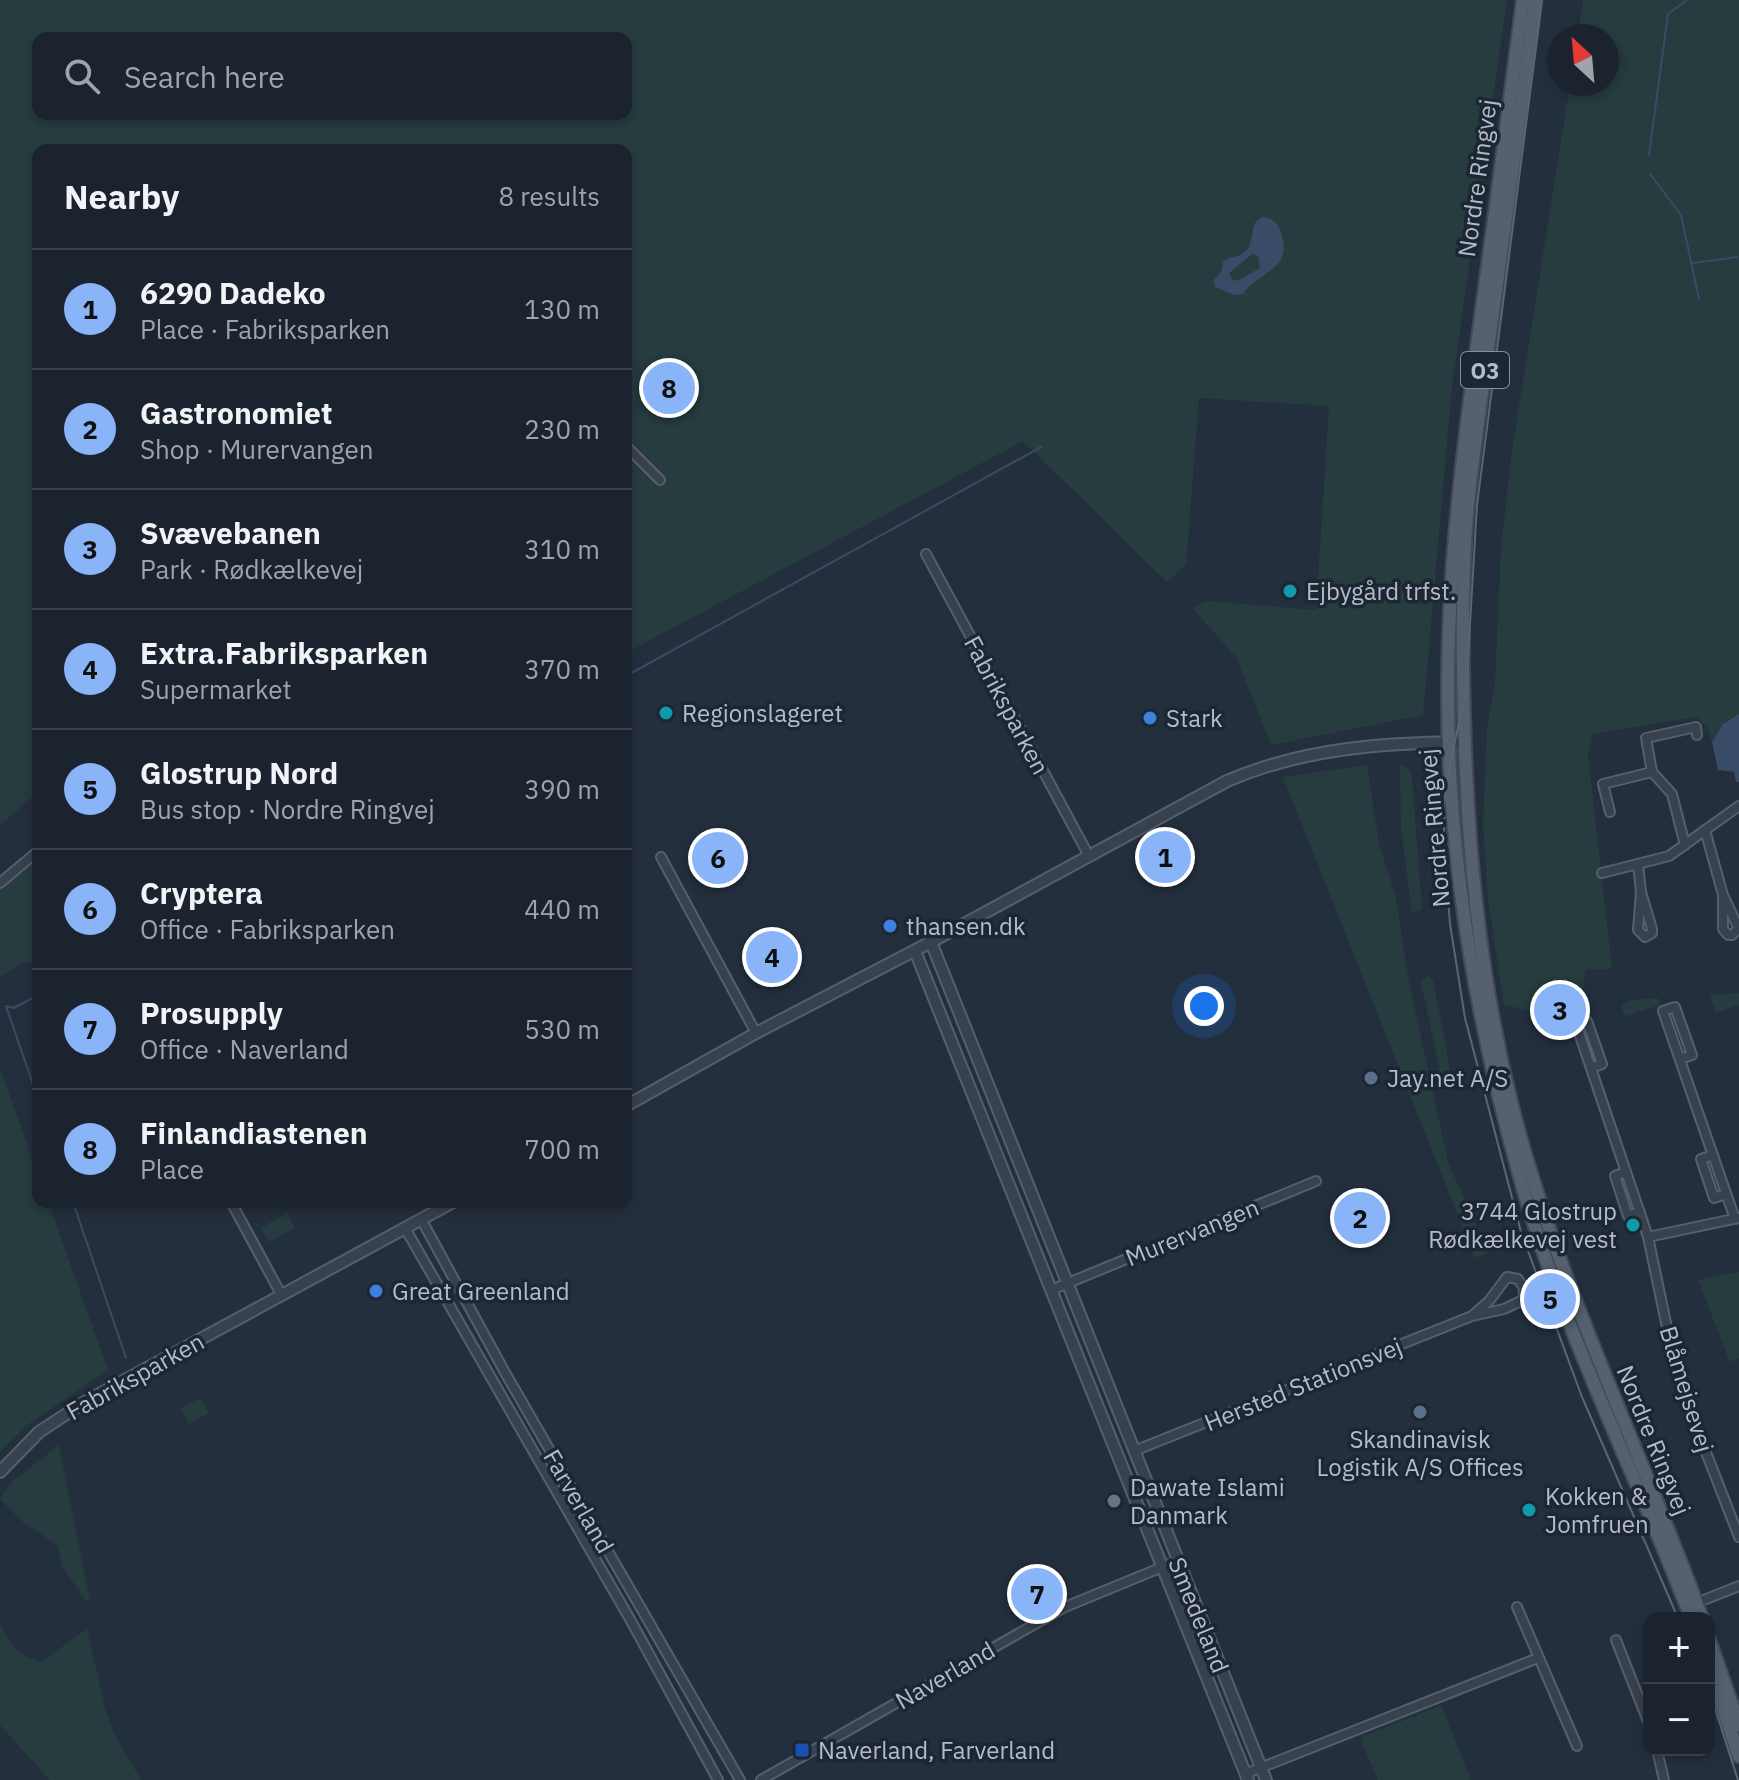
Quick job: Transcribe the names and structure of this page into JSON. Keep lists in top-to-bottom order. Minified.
{"streets":{"main road":["Nordre Ringvej","O3"],"street":["Fabriksparken","Murervangen","Hersted Stationsvej","Blåmejsevej","Farverland","Smedeland","Naverland"]},"crossings":[["Fabriksparken","Farverland"],["Murervangen","Smedeland"],["Hersted Stationsvej","Smedeland"],["Smedeland","Naverland"]],"places":{"other":["Ejbygård trfst.","Regionslageret","Stark","thansen.dk","Jay.net A/S","3744 Glostrup Rødkælkevej vest","Great Greenland","Skandinavisk Logistik A/S Offices","Dawate Islami Danmark","Kokken & Jomfruen"],"transit":["Naverland, Farverland"]},"north":"top left","page":{"search":"Search here","heading":["Nearby","8 results"],"list":[{"mark":"1","name":"6290 Dadeko","note":"Place · Fabriksparken","value":"130 m"},{"mark":"2","name":"Gastronomiet","note":"Shop · Murervangen","value":"230 m"},{"mark":"3","name":"Svævebanen","note":"Park · Rødkælkevej","value":"310 m"},{"mark":"4","name":"Extra.Fabriksparken","note":"Supermarket","value":"370 m"},{"mark":"5","name":"Glostrup Nord","note":"Bus stop · Nordre Ringvej","value":"390 m"},{"mark":"6","name":"Cryptera","note":"Office · Fabriksparken","value":"440 m"},{"mark":"7","name":"Prosupply","note":"Office · Naverland","value":"530 m"},{"mark":"8","name":"Finlandiastenen","note":"Place","value":"700 m"}],"pins":["8","1","6","4","3","2","5","7"],"map_buttons":["+","−"]}}
